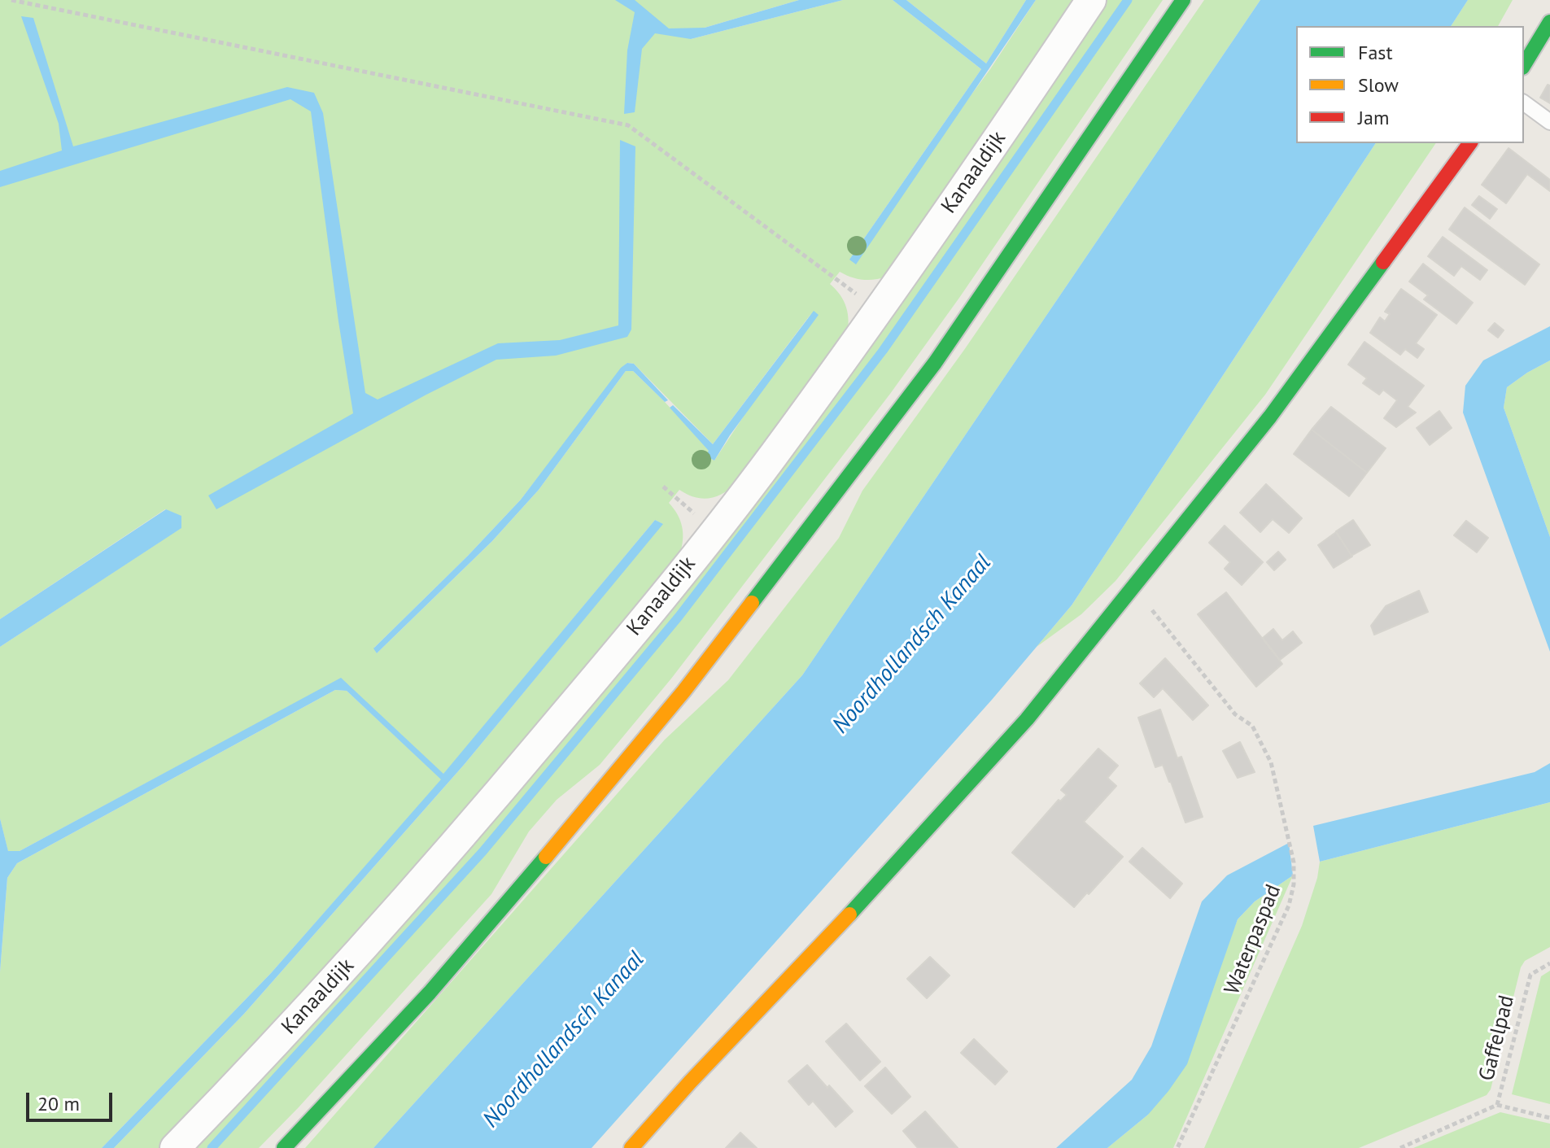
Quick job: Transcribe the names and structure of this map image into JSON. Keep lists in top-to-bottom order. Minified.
{"streets":{"street":["Kanaaldijk"],"path":["Waterpaspad","Gaffelpad"]},"water":["Noordhollandsch Kanaal"],"legend":["Fast","Slow","Jam"],"scale_bar":"20 m"}
